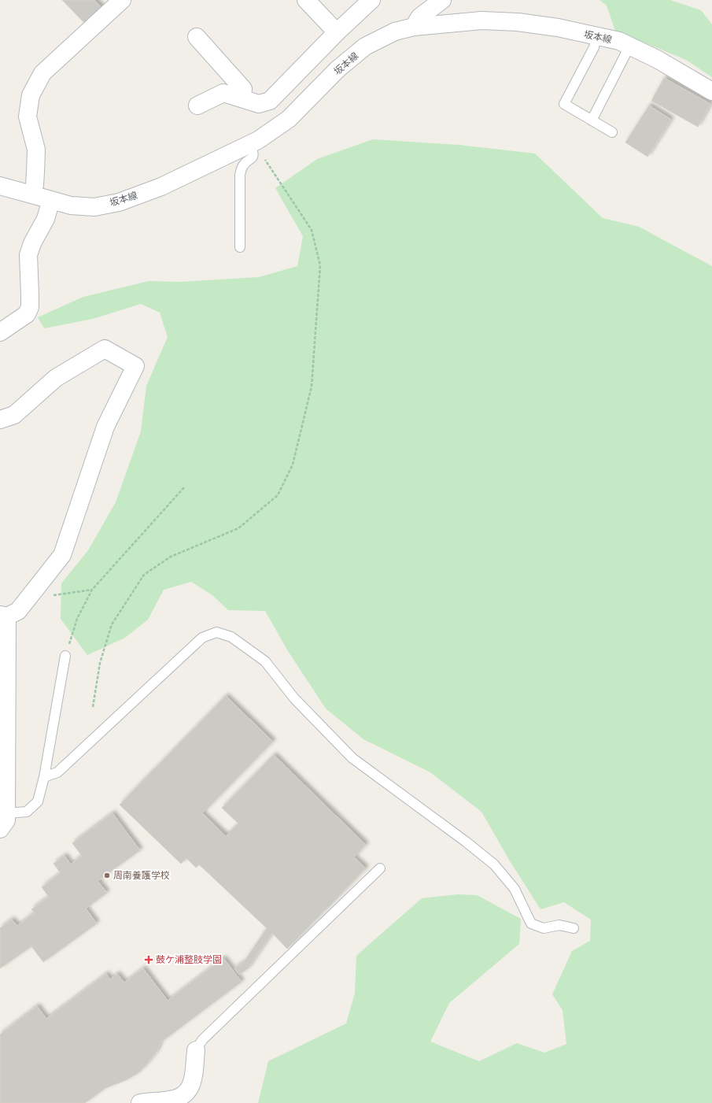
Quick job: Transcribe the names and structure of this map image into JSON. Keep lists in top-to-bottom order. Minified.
{"streets":{"street":["坂本線"]},"places":{"other":["周南養護学校"],"health":["鼓ケ浦整肢学園"]}}
